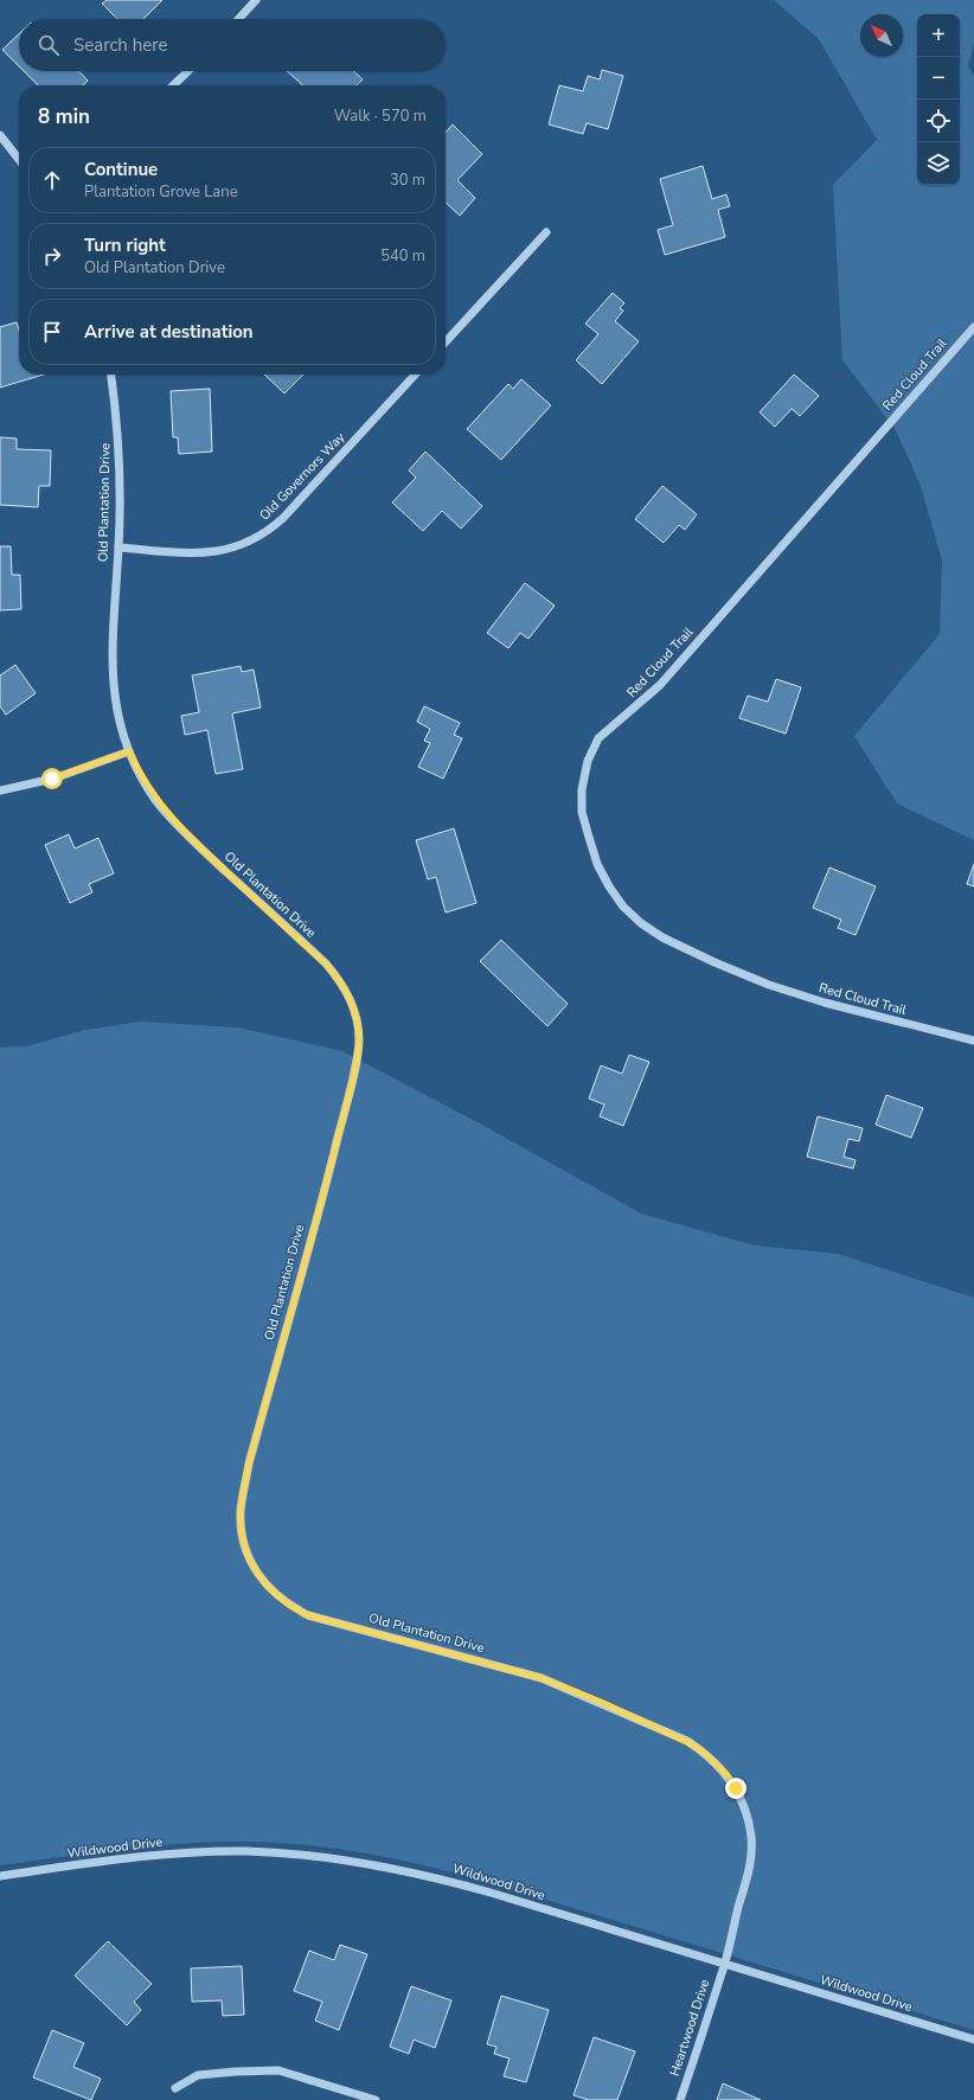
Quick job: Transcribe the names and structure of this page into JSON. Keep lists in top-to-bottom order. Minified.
{"streets":{"street":["Red Cloud Trail","Old Governors Way","Old Plantation Drive","Wildwood Drive","Heartwood Drive"]},"crossings":[["Old Governors Way","Old Plantation Drive"],["Old Plantation Drive","Wildwood Drive"],["Old Plantation Drive","Heartwood Drive"],["Wildwood Drive","Heartwood Drive"]],"north":"top left","page":{"map_buttons":["+","−"],"search":"Search here","heading":["8 min","Walk · 570 m"],"list":[["Continue","Plantation Grove Lane","30 m"],["Turn right","Old Plantation Drive","540 m"],"Arrive at destination"]}}
